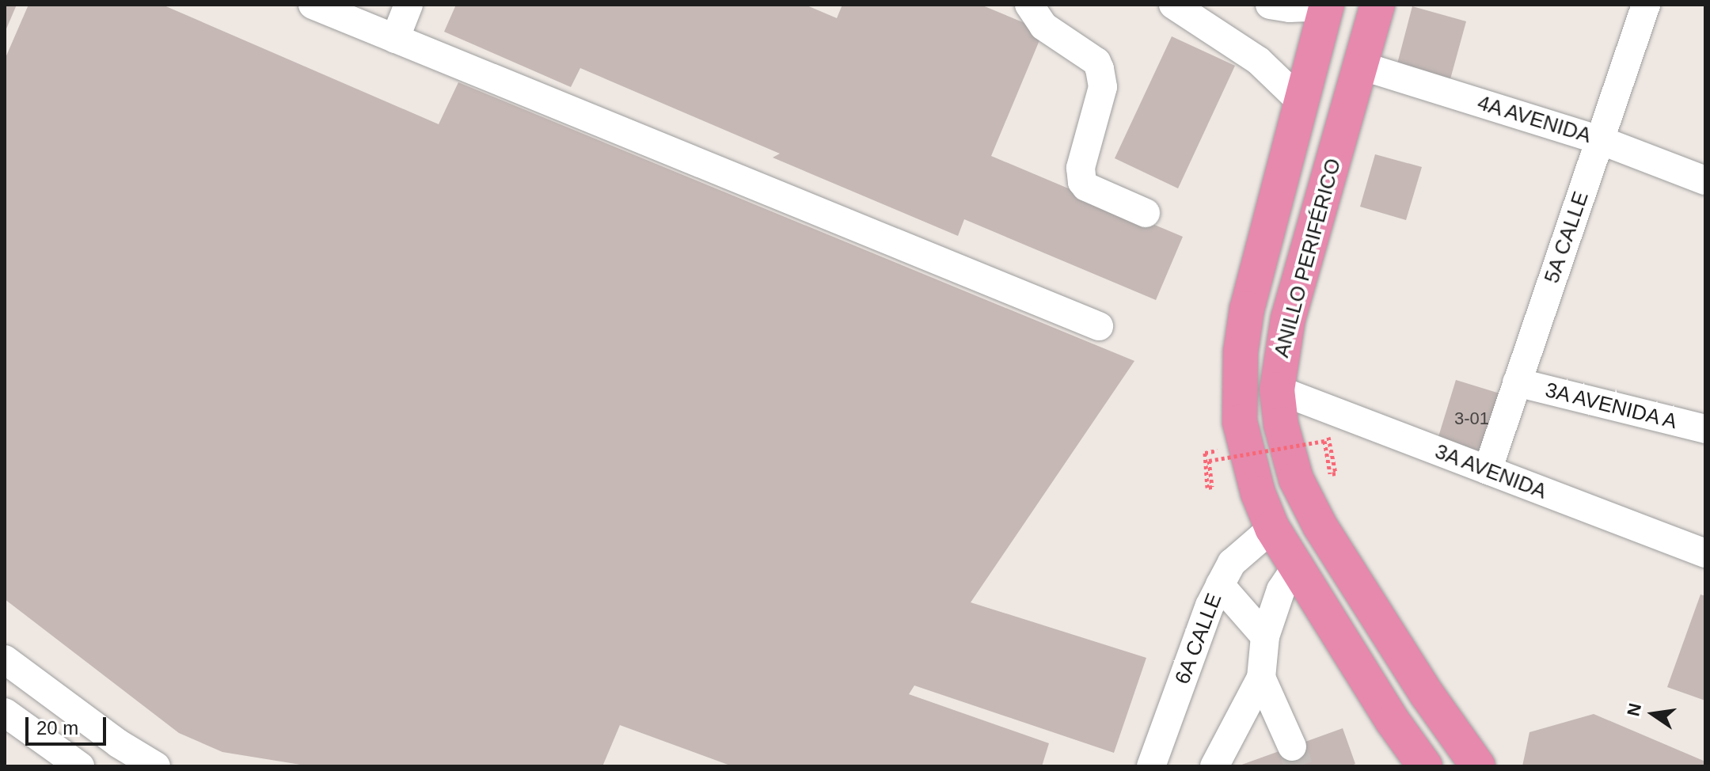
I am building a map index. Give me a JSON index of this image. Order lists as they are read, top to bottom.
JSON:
{
  "streets": {
    "highway": ["ANILLO PERIFÉRICO"],
    "street": [
      "4A AVENIDA",
      "5A CALLE",
      "3A AVENIDA A",
      "3A AVENIDA",
      "6A CALLE"
    ]
  },
  "crossings": [
    ["4A AVENIDA", "5A CALLE"],
    ["4A AVENIDA", "ANILLO PERIFÉRICO"],
    ["5A CALLE", "3A AVENIDA A"],
    ["5A CALLE", "3A AVENIDA"],
    ["ANILLO PERIFÉRICO", "3A AVENIDA"],
    ["ANILLO PERIFÉRICO", "6A CALLE"]
  ],
  "house_numbers": ["3-01"],
  "scale_bar": "20 m",
  "north": "left"
}
